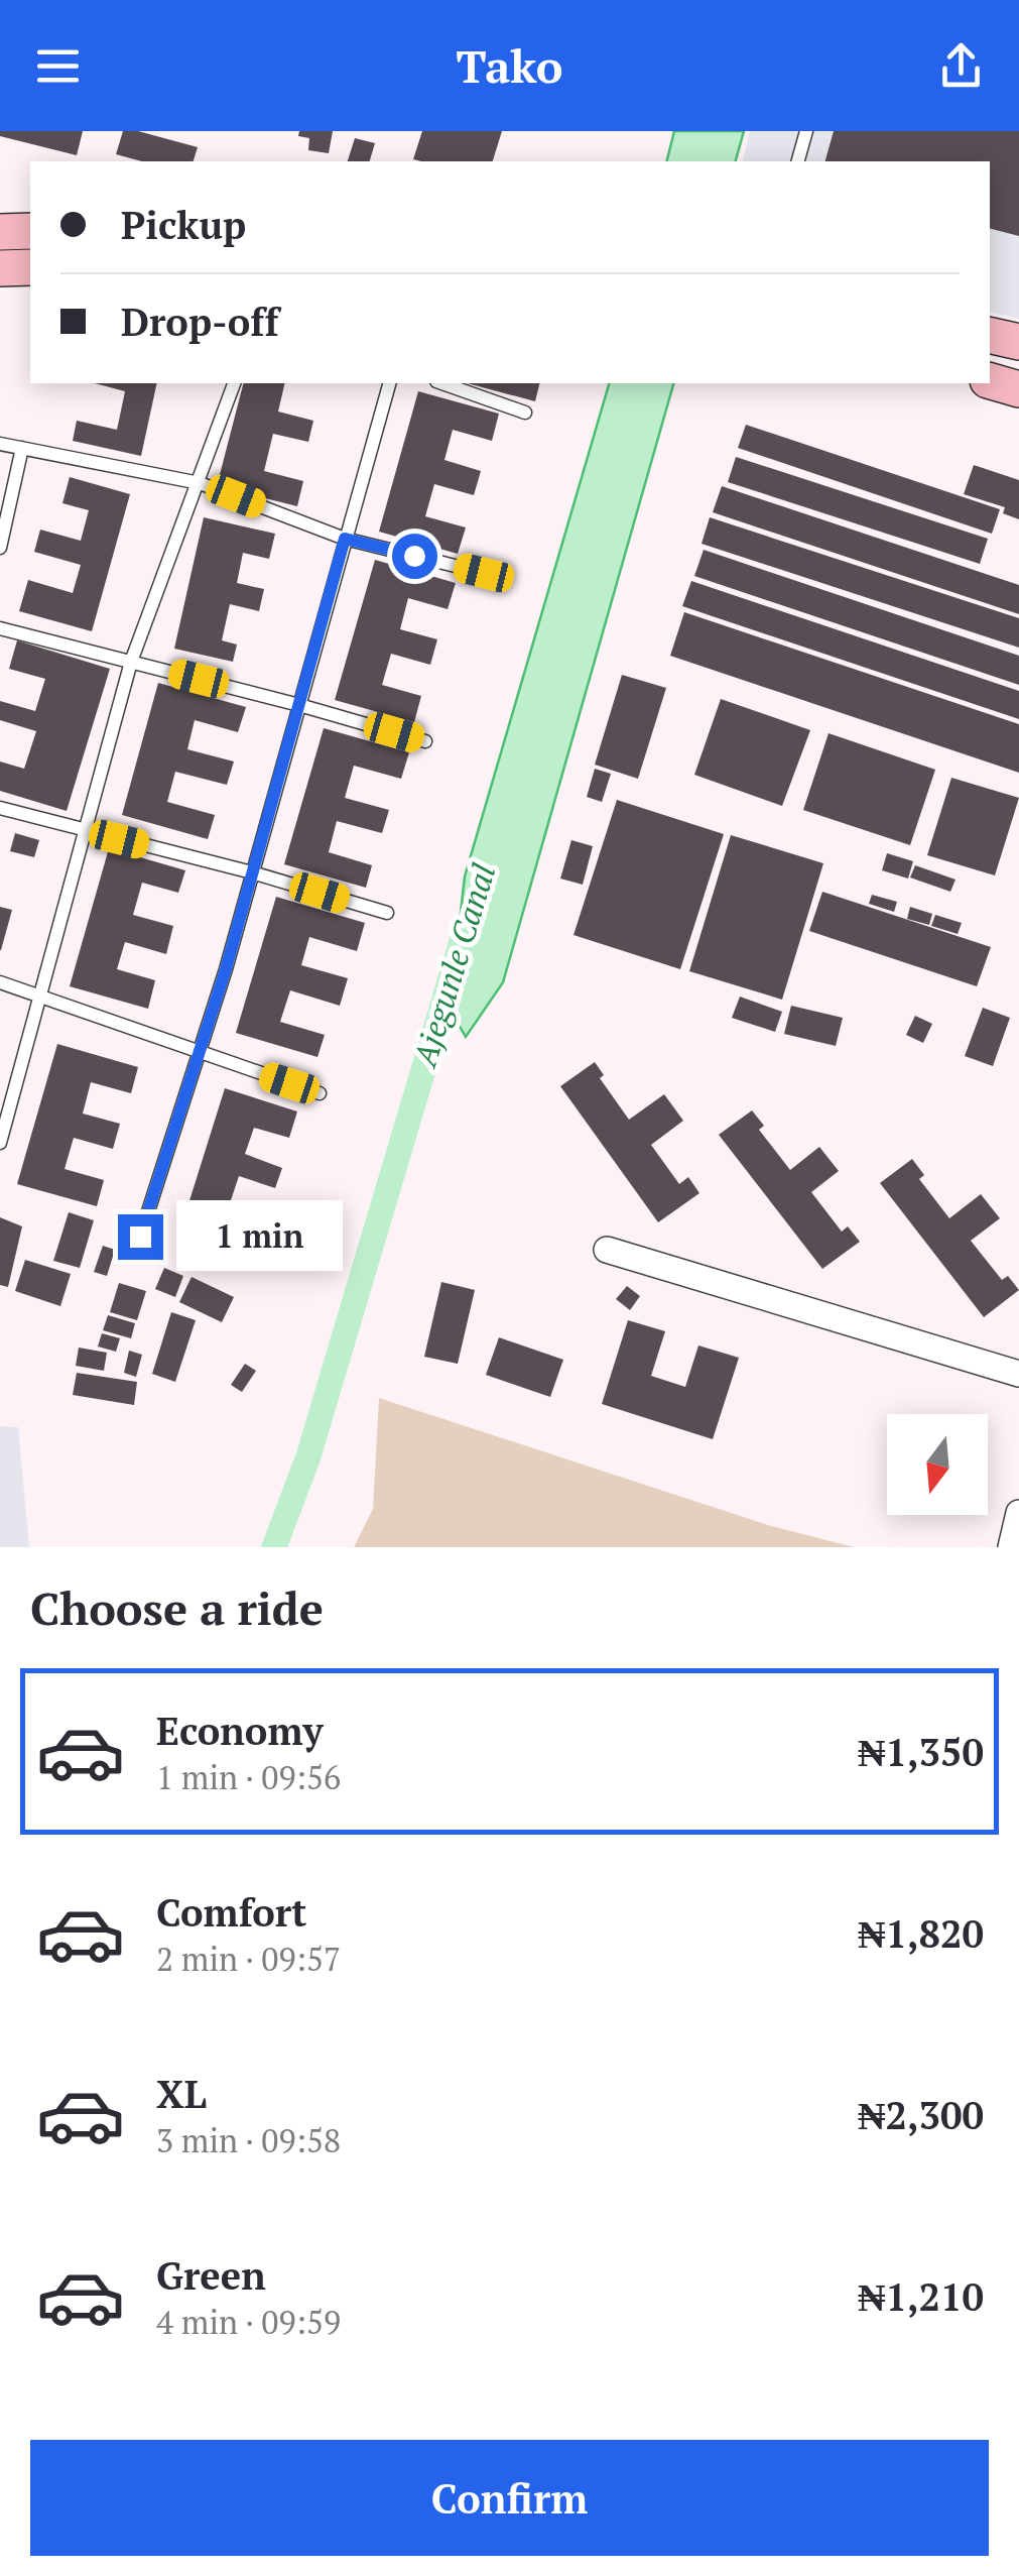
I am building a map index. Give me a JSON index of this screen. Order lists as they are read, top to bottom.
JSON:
{
  "water": ["Ajegunle Canal"],
  "north": "bottom",
  "page": {
    "header": "Tako",
    "banner": ["Pickup", "Drop-off"],
    "bubble": "1 min",
    "heading": "Choose a ride",
    "list": [
      {
        "name": "Economy",
        "note": "1 min · 09:56",
        "value": "₦1,350"
      },
      {
        "name": "Comfort",
        "note": "2 min · 09:57",
        "value": "₦1,820"
      },
      {
        "name": "XL",
        "note": "3 min · 09:58",
        "value": "₦2,300"
      },
      {
        "name": "Green",
        "note": "4 min · 09:59",
        "value": "₦1,210"
      }
    ],
    "buttons": "Confirm"
  }
}
